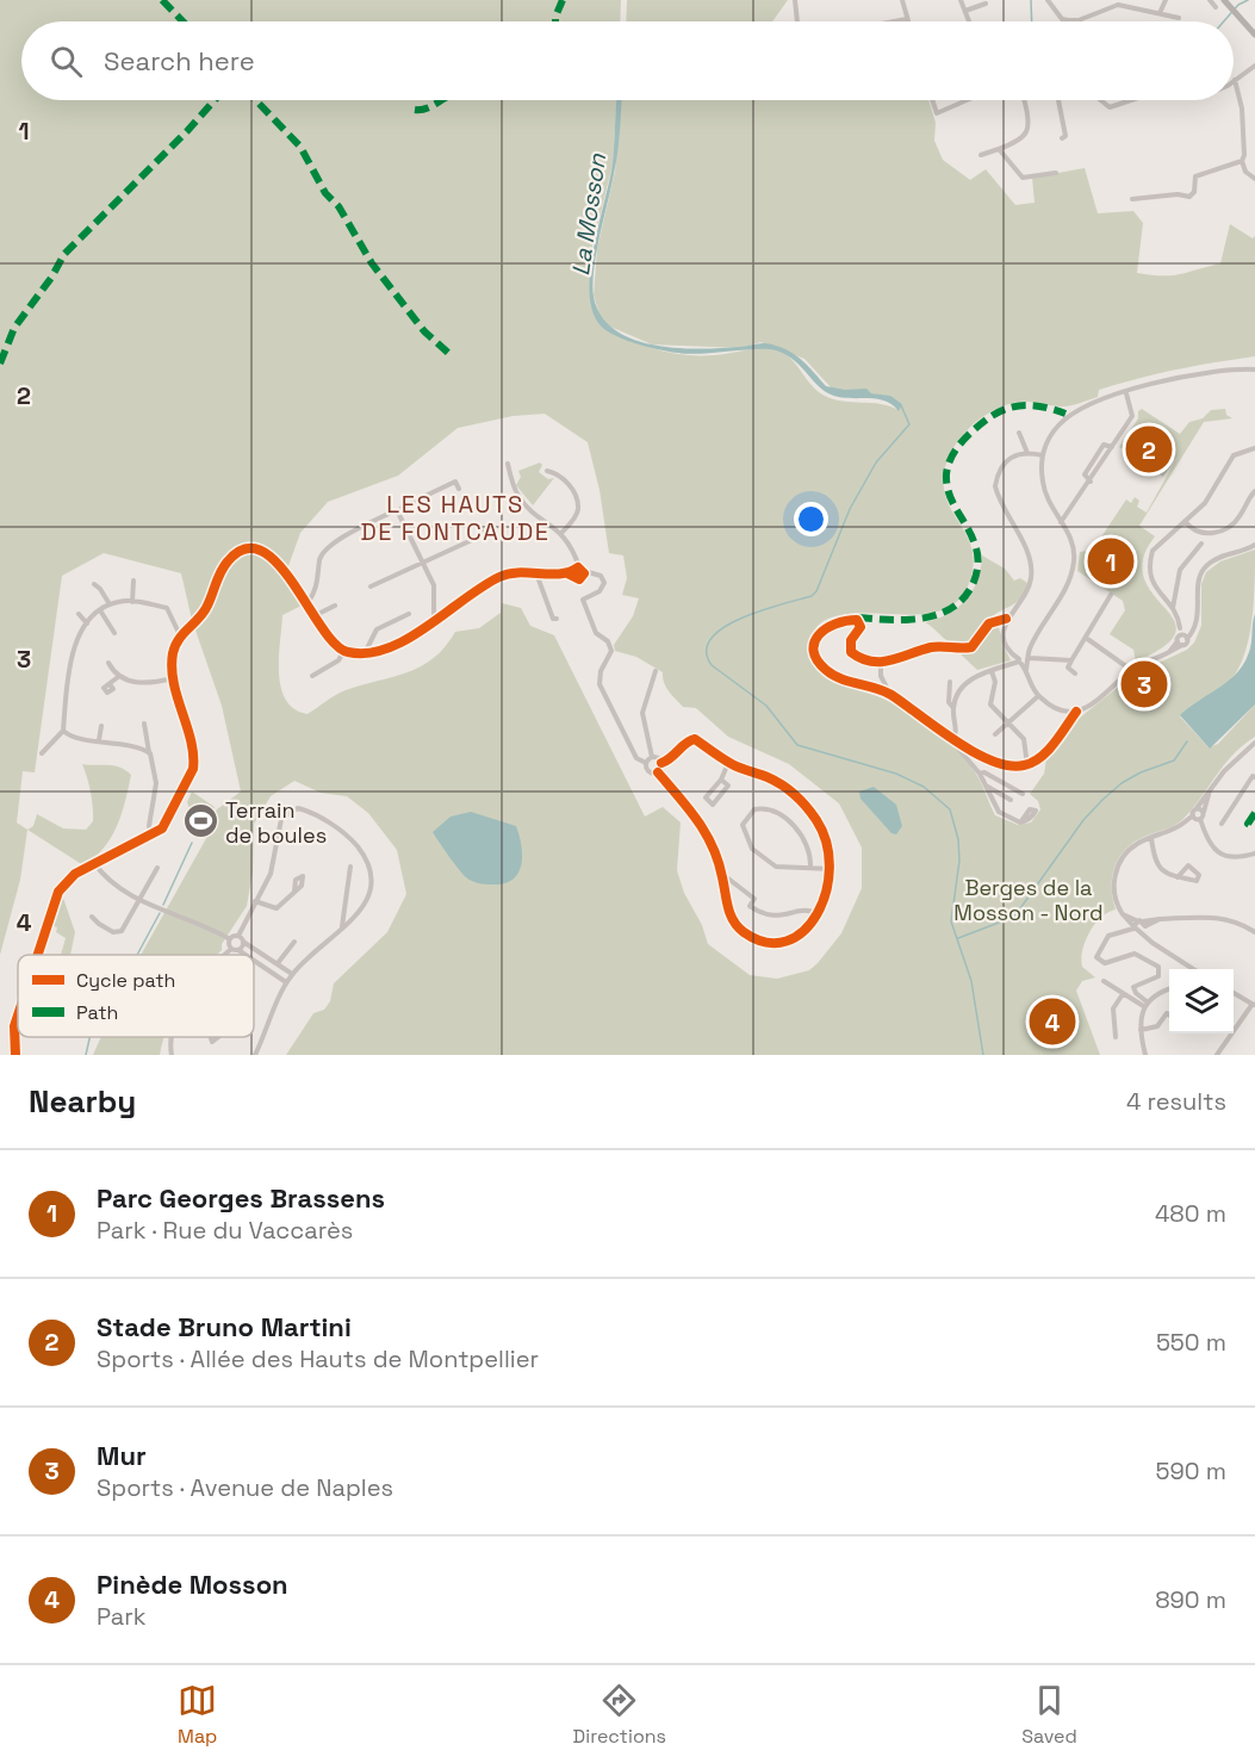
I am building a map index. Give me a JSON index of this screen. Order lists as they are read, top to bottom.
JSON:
{
  "districts": ["LES HAUTS DE FONTCAUDE"],
  "water": ["La Mosson"],
  "parks": ["Berges de la Mosson - Nord"],
  "places": {
    "sports": ["Terrain de boules"]
  },
  "legend": ["Cycle path", "Path"],
  "page": {
    "search": "Search here",
    "pins": [
      "2",
      "1",
      "3",
      "4"
    ],
    "heading": ["Nearby", "4 results"],
    "list": [
      {
        "mark": "1",
        "name": "Parc Georges Brassens",
        "note": "Park · Rue du Vaccarès",
        "value": "480 m"
      },
      {
        "mark": "2",
        "name": "Stade Bruno Martini",
        "note": "Sports · Allée des Hauts de Montpellier",
        "value": "550 m"
      },
      {
        "mark": "3",
        "name": "Mur",
        "note": "Sports · Avenue de Naples",
        "value": "590 m"
      },
      {
        "mark": "4",
        "name": "Pinède Mosson",
        "note": "Park",
        "value": "890 m"
      }
    ],
    "nav": ["Map", "Directions", "Saved"]
  },
  "grid": {
    "rows": [
      "1",
      "2",
      "3",
      "4"
    ]
  }
}
